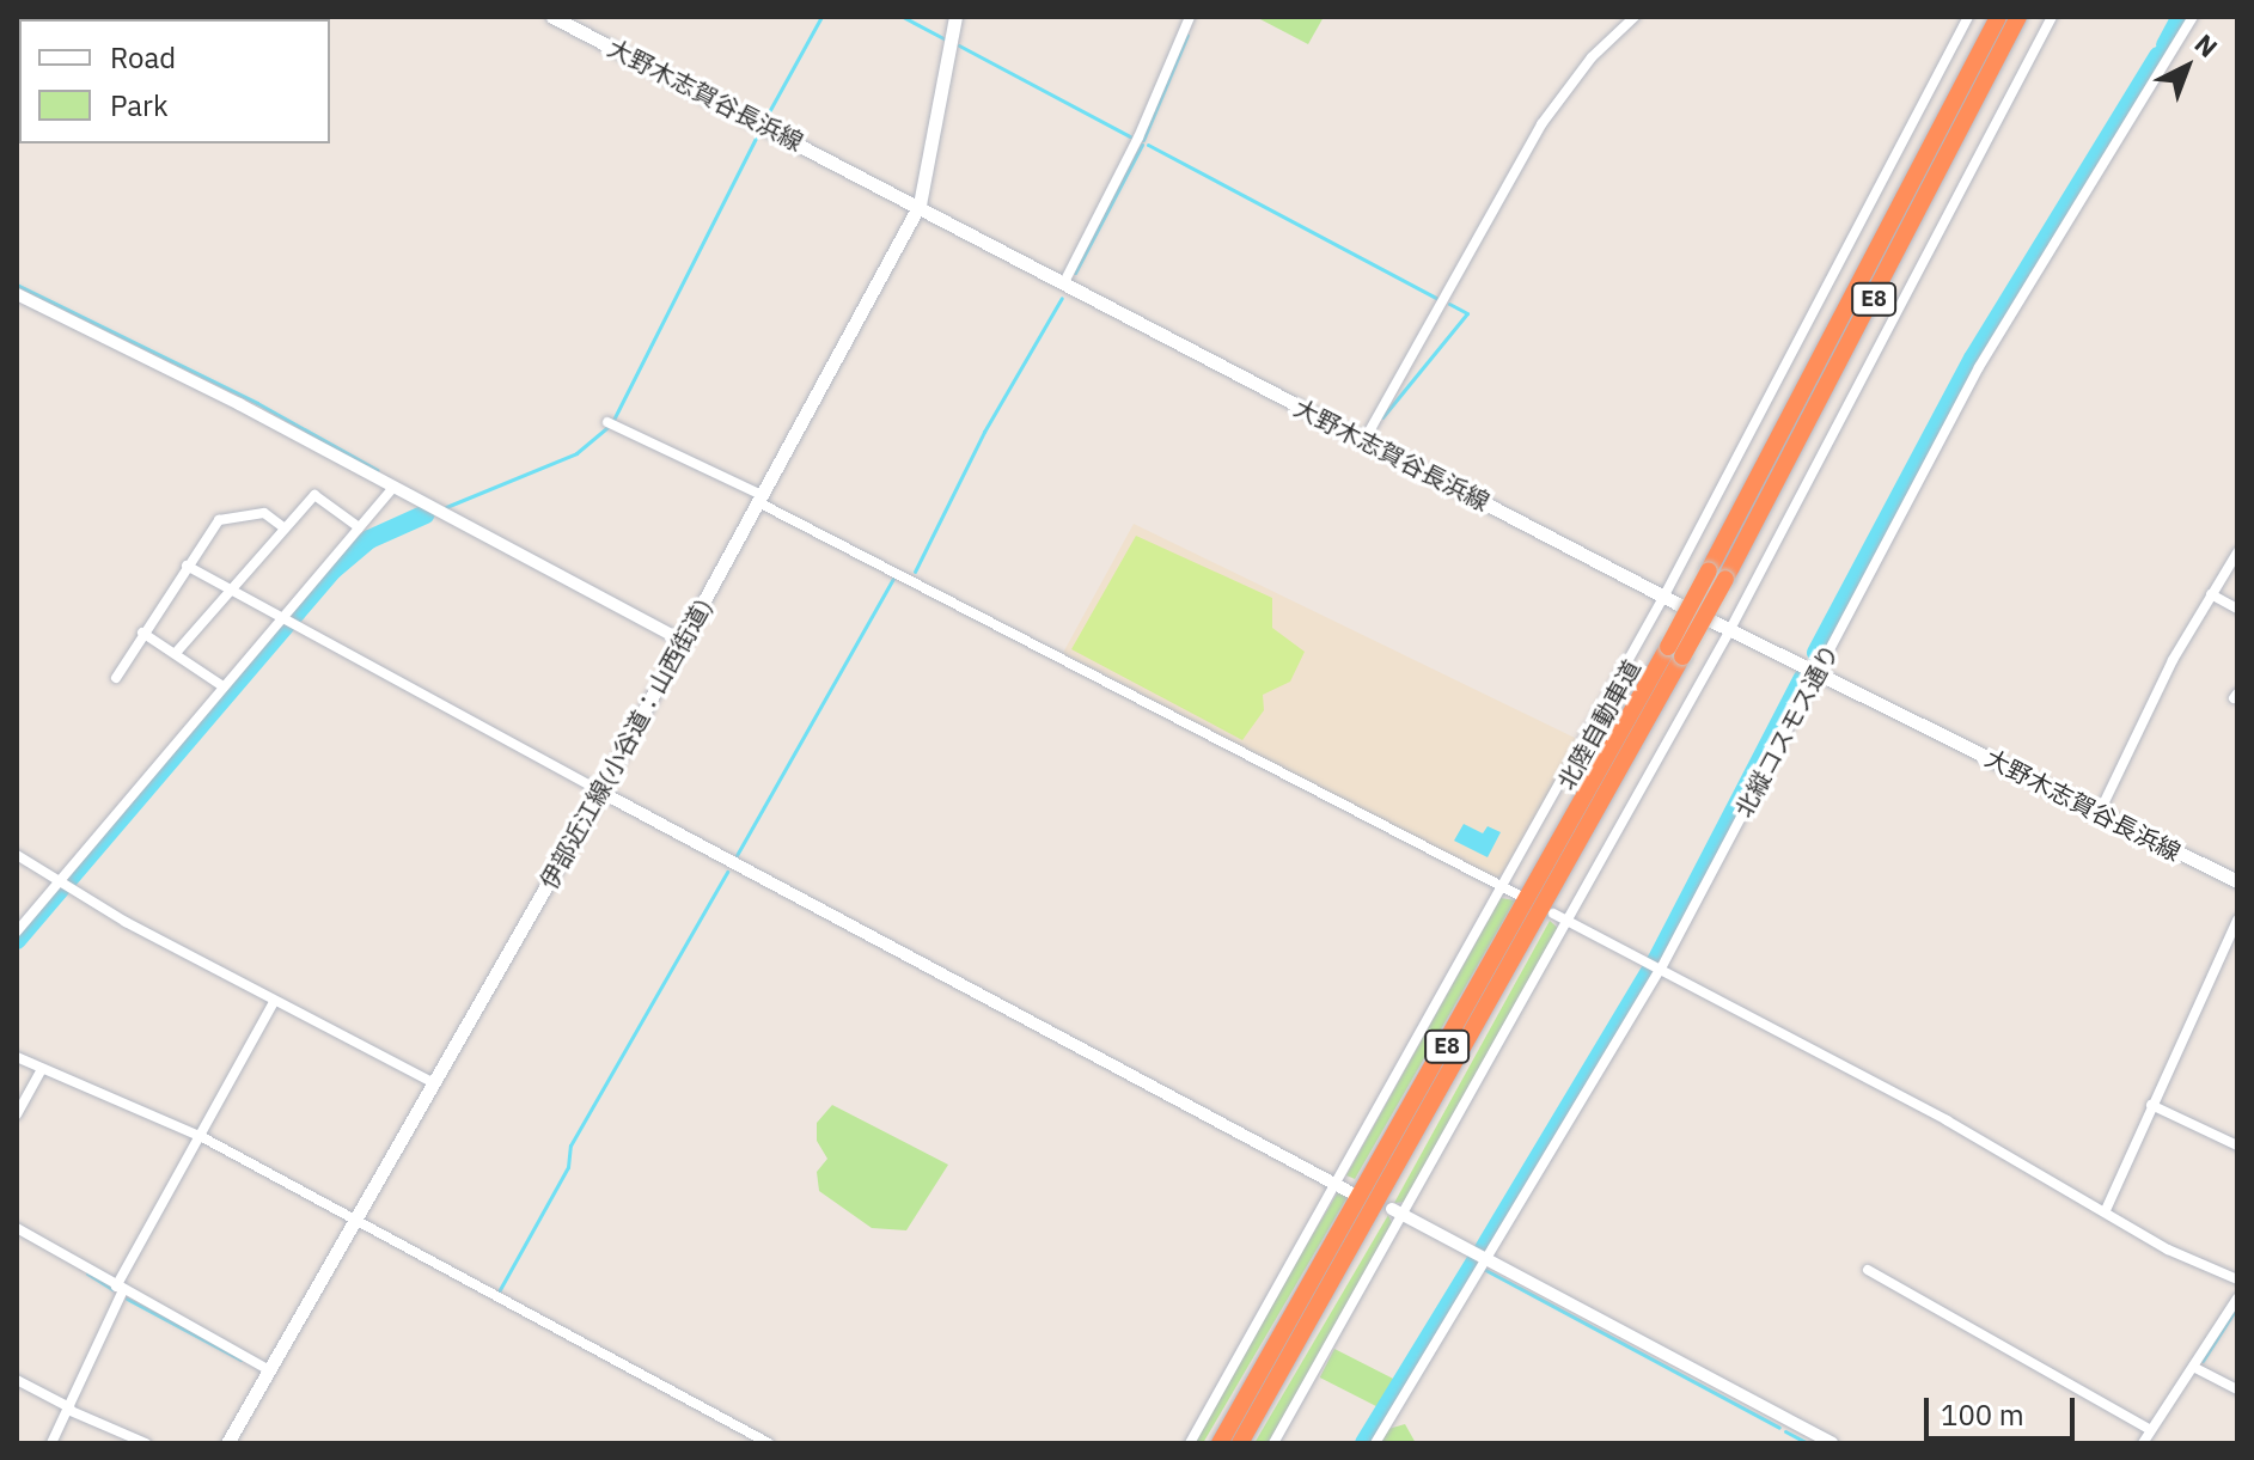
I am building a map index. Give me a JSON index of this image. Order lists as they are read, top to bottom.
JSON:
{
  "streets": {
    "highway": ["E8", "北陸自動車道"],
    "main road": ["大野木志賀谷長浜線", "伊部近江線(小谷道：山西街道)"],
    "street": ["北縦コスモス通り"]
  },
  "crossings": [
    ["大野木志賀谷長浜線", "北縦コスモス通り"],
    ["大野木志賀谷長浜線", "伊部近江線(小谷道：山西街道)"]
  ],
  "legend": ["Road", "Park"],
  "scale_bar": "100 m",
  "north": "top right"
}
